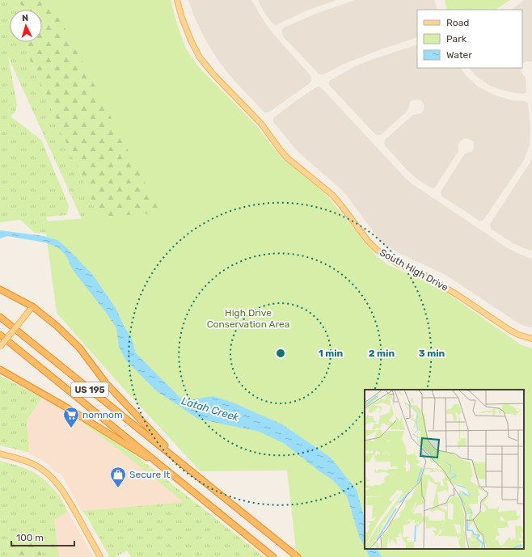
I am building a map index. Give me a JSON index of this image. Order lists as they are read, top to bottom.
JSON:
{
  "streets": {
    "highway": ["US 195"],
    "main road": ["South High Drive"]
  },
  "water": ["Latah Creek"],
  "parks": ["High Drive Conservation Area"],
  "places": {
    "supermarket": ["nomnom"],
    "shop": ["Secure It"]
  },
  "legend": ["Road", "Park", "Water"],
  "scale_bar": "100 m",
  "north": "top",
  "rings": ["1 min", "2 min", "3 min"]
}
